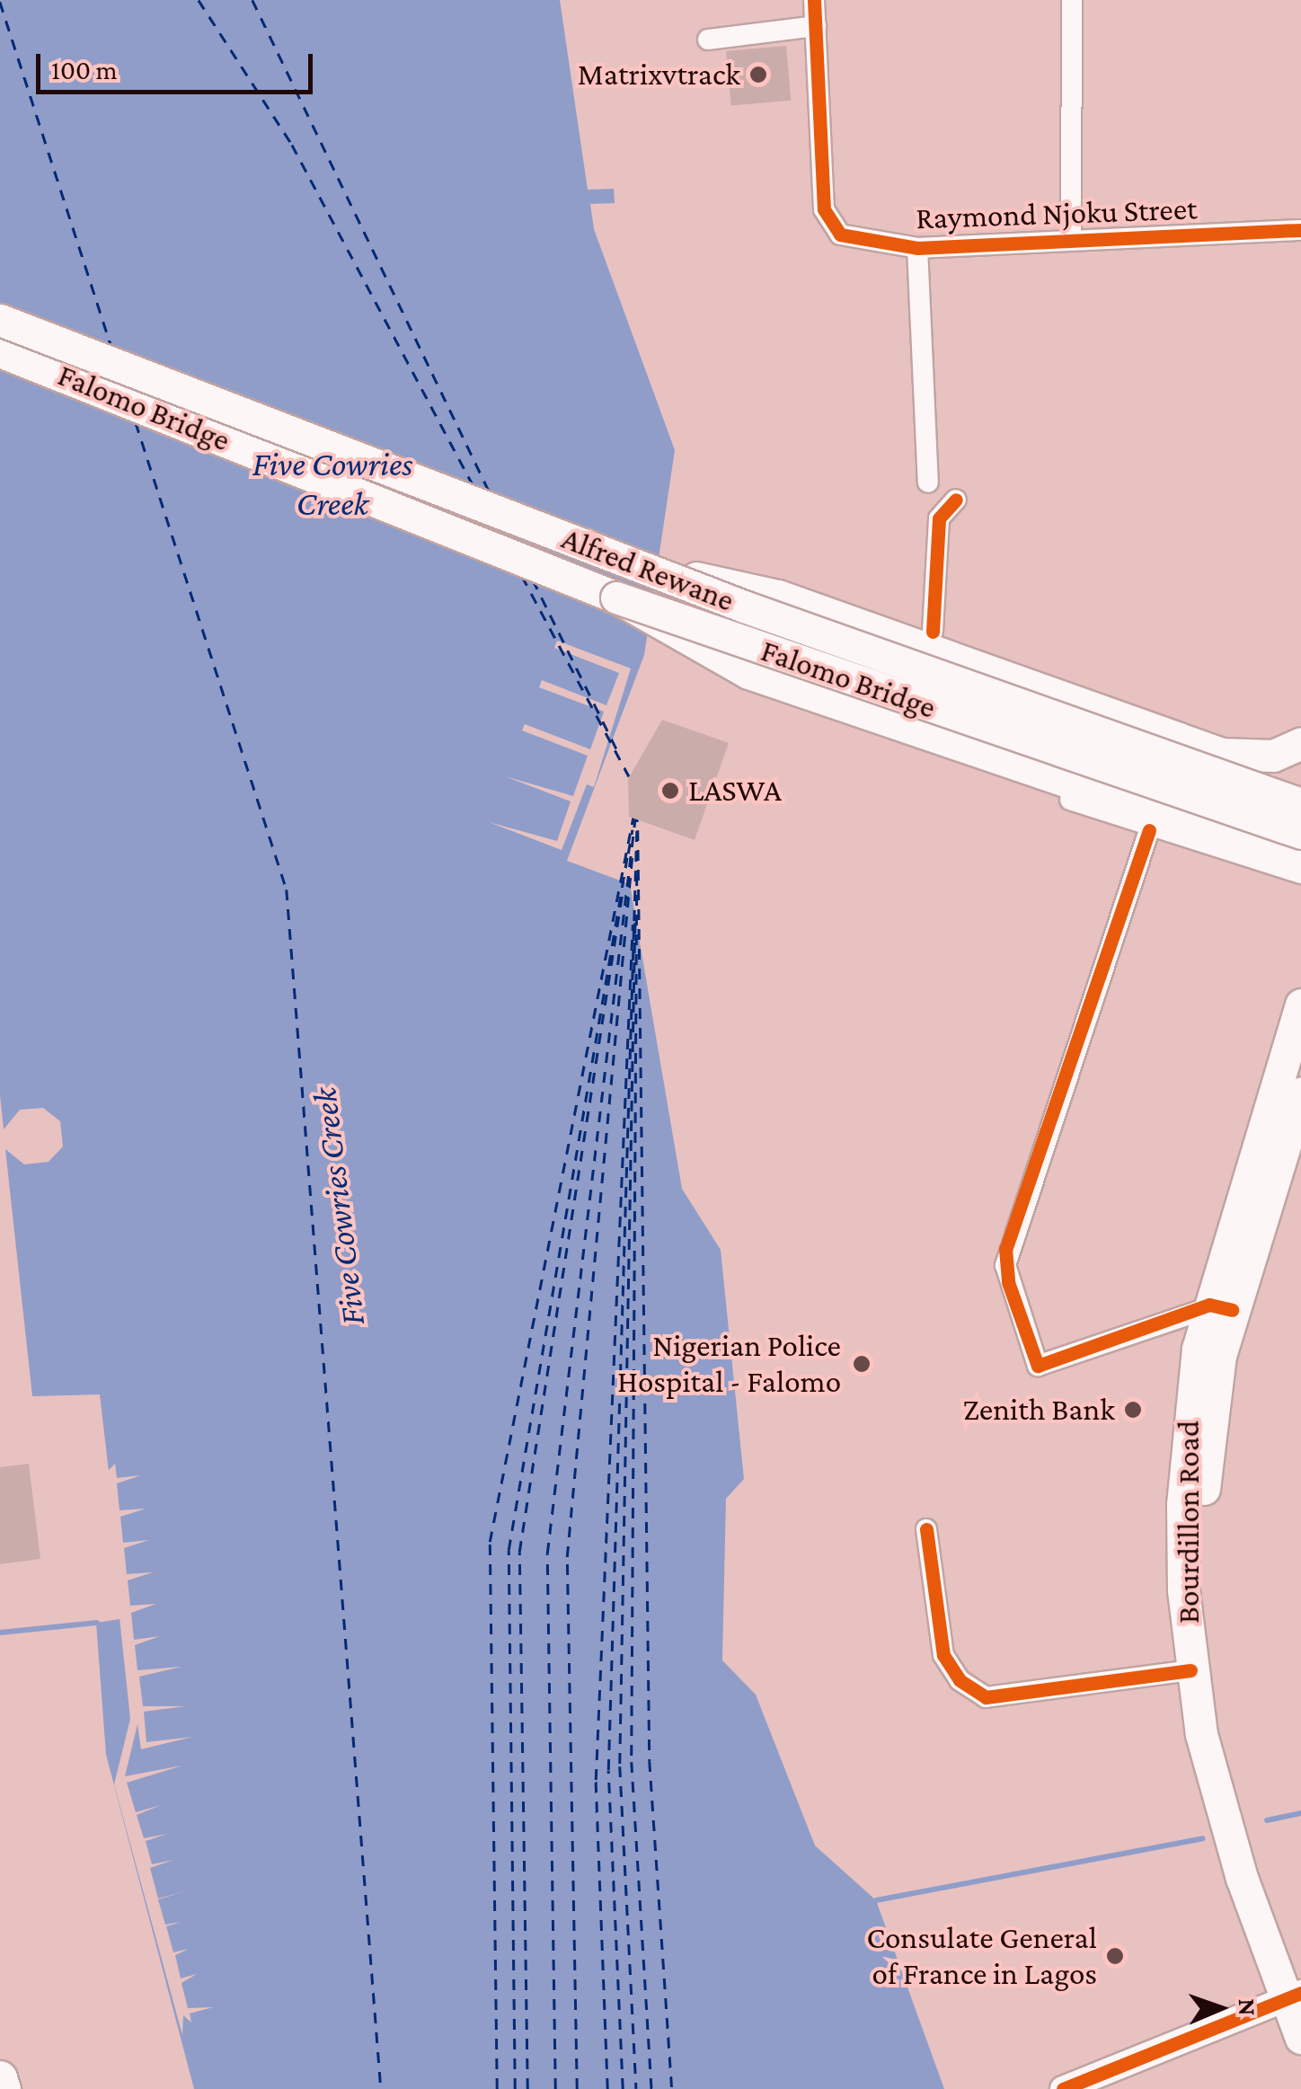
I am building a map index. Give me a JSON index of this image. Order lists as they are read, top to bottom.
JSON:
{
  "streets": {
    "main road": ["Falomo Bridge", "Alfred Rewane", "Bourdillon Road"],
    "street": ["Raymond Njoku Street"]
  },
  "water": ["Five Cowries Creek"],
  "places": [
    "Matrixvtrack",
    "LASWA",
    "Nigerian Police Hospital - Falomo",
    "Zenith Bank",
    "Consulate General of France in Lagos"
  ],
  "scale_bar": "100 m",
  "north": "right"
}
